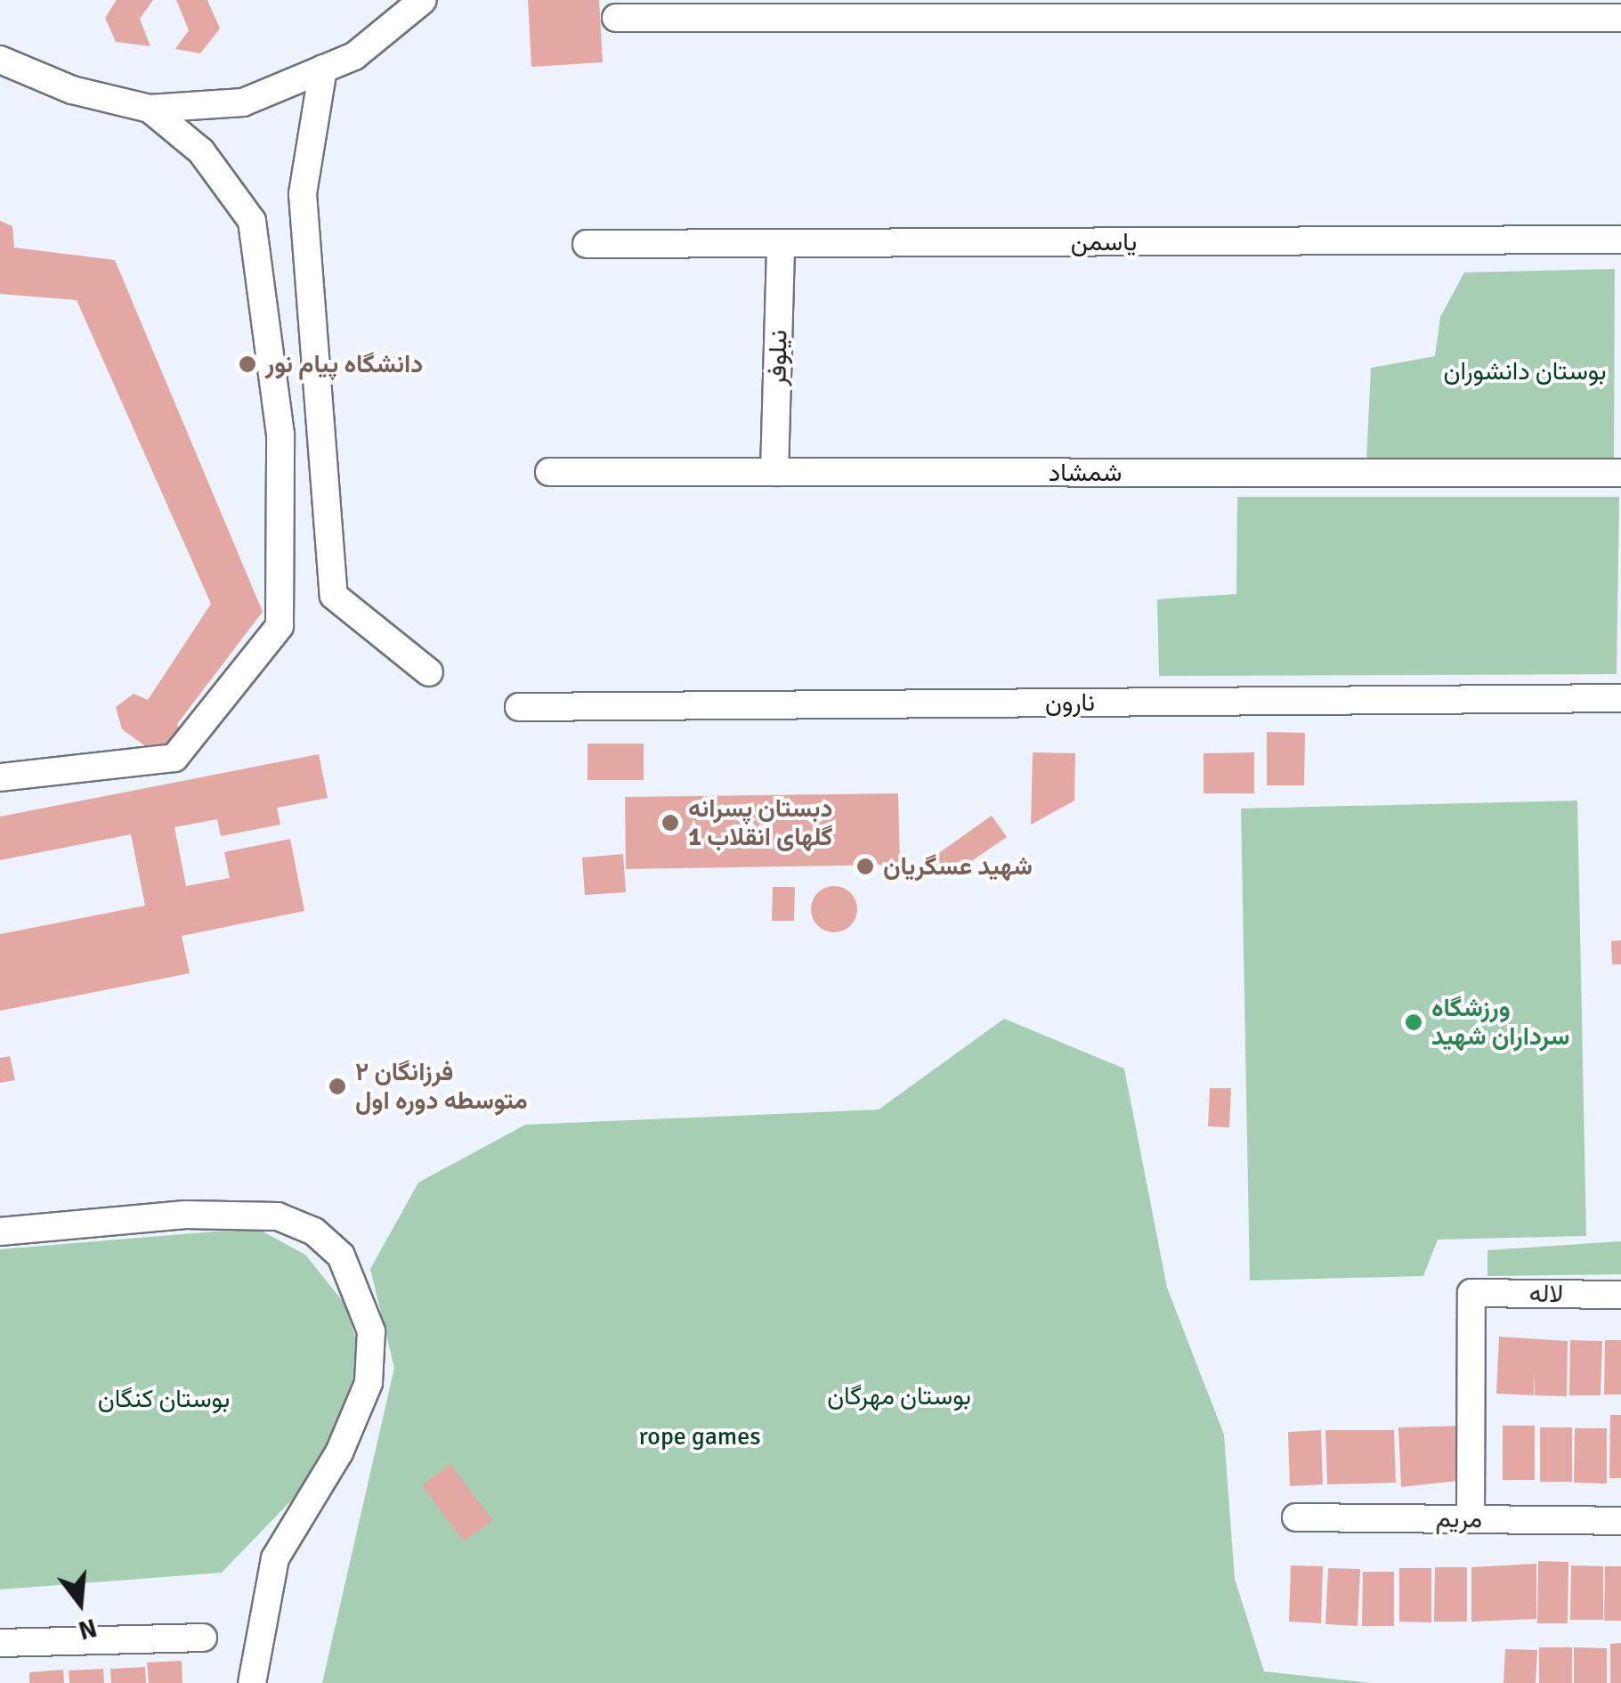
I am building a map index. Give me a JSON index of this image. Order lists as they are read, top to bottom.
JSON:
{
  "streets": {
    "street": [
      "یاسمن",
      "نیلوفر",
      "شمشاد",
      "نارون",
      "لاله",
      "مریم"
    ]
  },
  "crossings": [
    ["یاسمن", "نیلوفر"],
    ["نیلوفر", "شمشاد"],
    ["لاله", "مریم"]
  ],
  "parks": [
    "بوستان دانشوران",
    "بوستان مهرگان",
    "بوستان کنگان",
    "rope games"
  ],
  "places": [
    "دانشگاه پیام نور",
    "دبستان پسرانه گلهای انقلاب 1",
    "شهید عسگریان",
    "ورزشگاه سرداران شهید",
    "فرزانگان ۲ متوسطه دوره اول"
  ],
  "north": "bottom"
}
